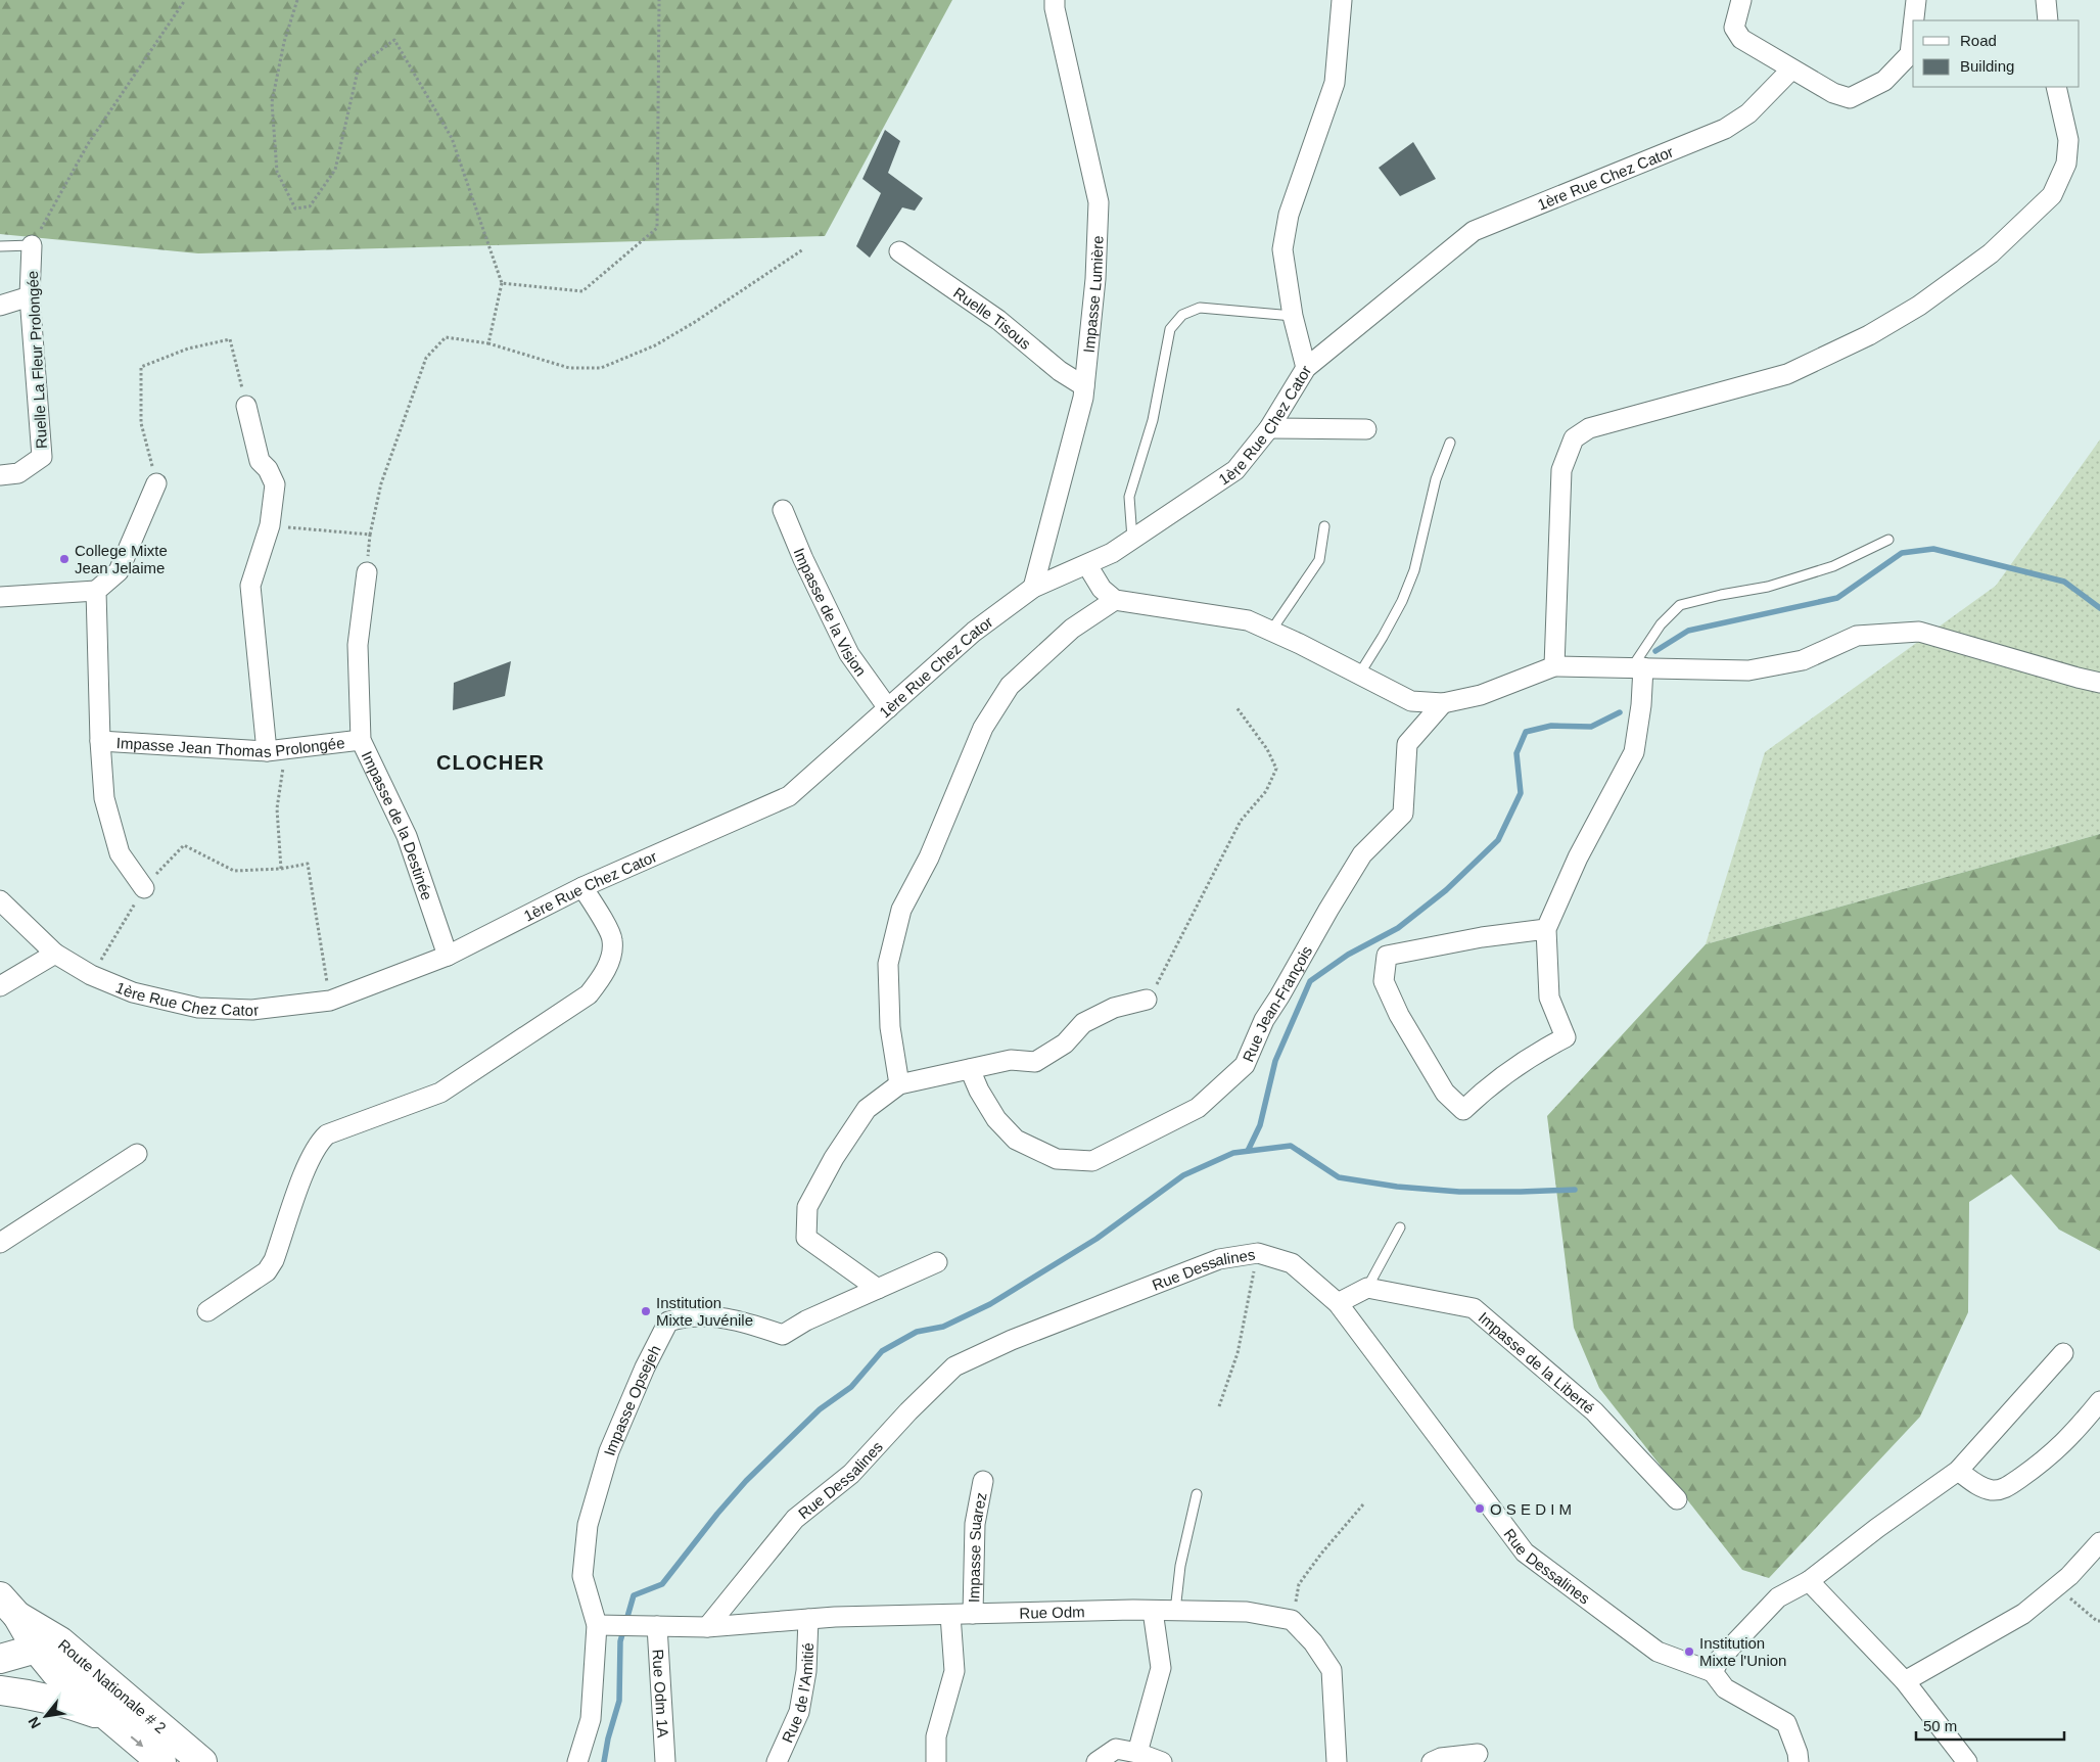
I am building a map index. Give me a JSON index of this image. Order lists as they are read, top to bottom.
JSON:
{
  "streets": {
    "main road": ["Route Nationale # 2"],
    "street": [
      "1ère Rue Chez Cator",
      "Impasse Lumière",
      "Ruelle Tisous",
      "Ruelle La Fleur Prolongée",
      "Impasse de la Vision",
      "Impasse Jean Thomas Prolongée",
      "Impasse de la Destinée",
      "Rue Jean-François",
      "Rue Dessalines",
      "Impasse de la Liberté",
      "Impasse Opsejeh",
      "Impasse Suarez",
      "Rue Odm",
      "Rue de l'Amitié",
      "Rue Odm 1A"
    ]
  },
  "crossings": [
    ["1ère Rue Chez Cator", "Impasse Lumière"],
    ["1ère Rue Chez Cator", "Impasse de la Vision"],
    ["1ère Rue Chez Cator", "Impasse de la Destinée"],
    ["Impasse Lumière", "Ruelle Tisous"],
    ["Impasse Jean Thomas Prolongée", "Impasse de la Destinée"],
    ["Rue Dessalines", "Rue Odm"],
    ["Impasse Opsejeh", "Rue Odm"],
    ["Impasse Suarez", "Rue Odm"],
    ["Rue Odm", "Rue de l'Amitié"],
    ["Rue Odm", "Rue Odm 1A"]
  ],
  "districts": ["CLOCHER"],
  "places": [
    "College Mixte Jean Jelaime",
    "Institution Mixte Juvénile",
    "O S E D I M",
    "Institution Mixte l'Union"
  ],
  "legend": ["Road", "Building"],
  "scale_bar": "50 m",
  "north": "bottom left"
}
